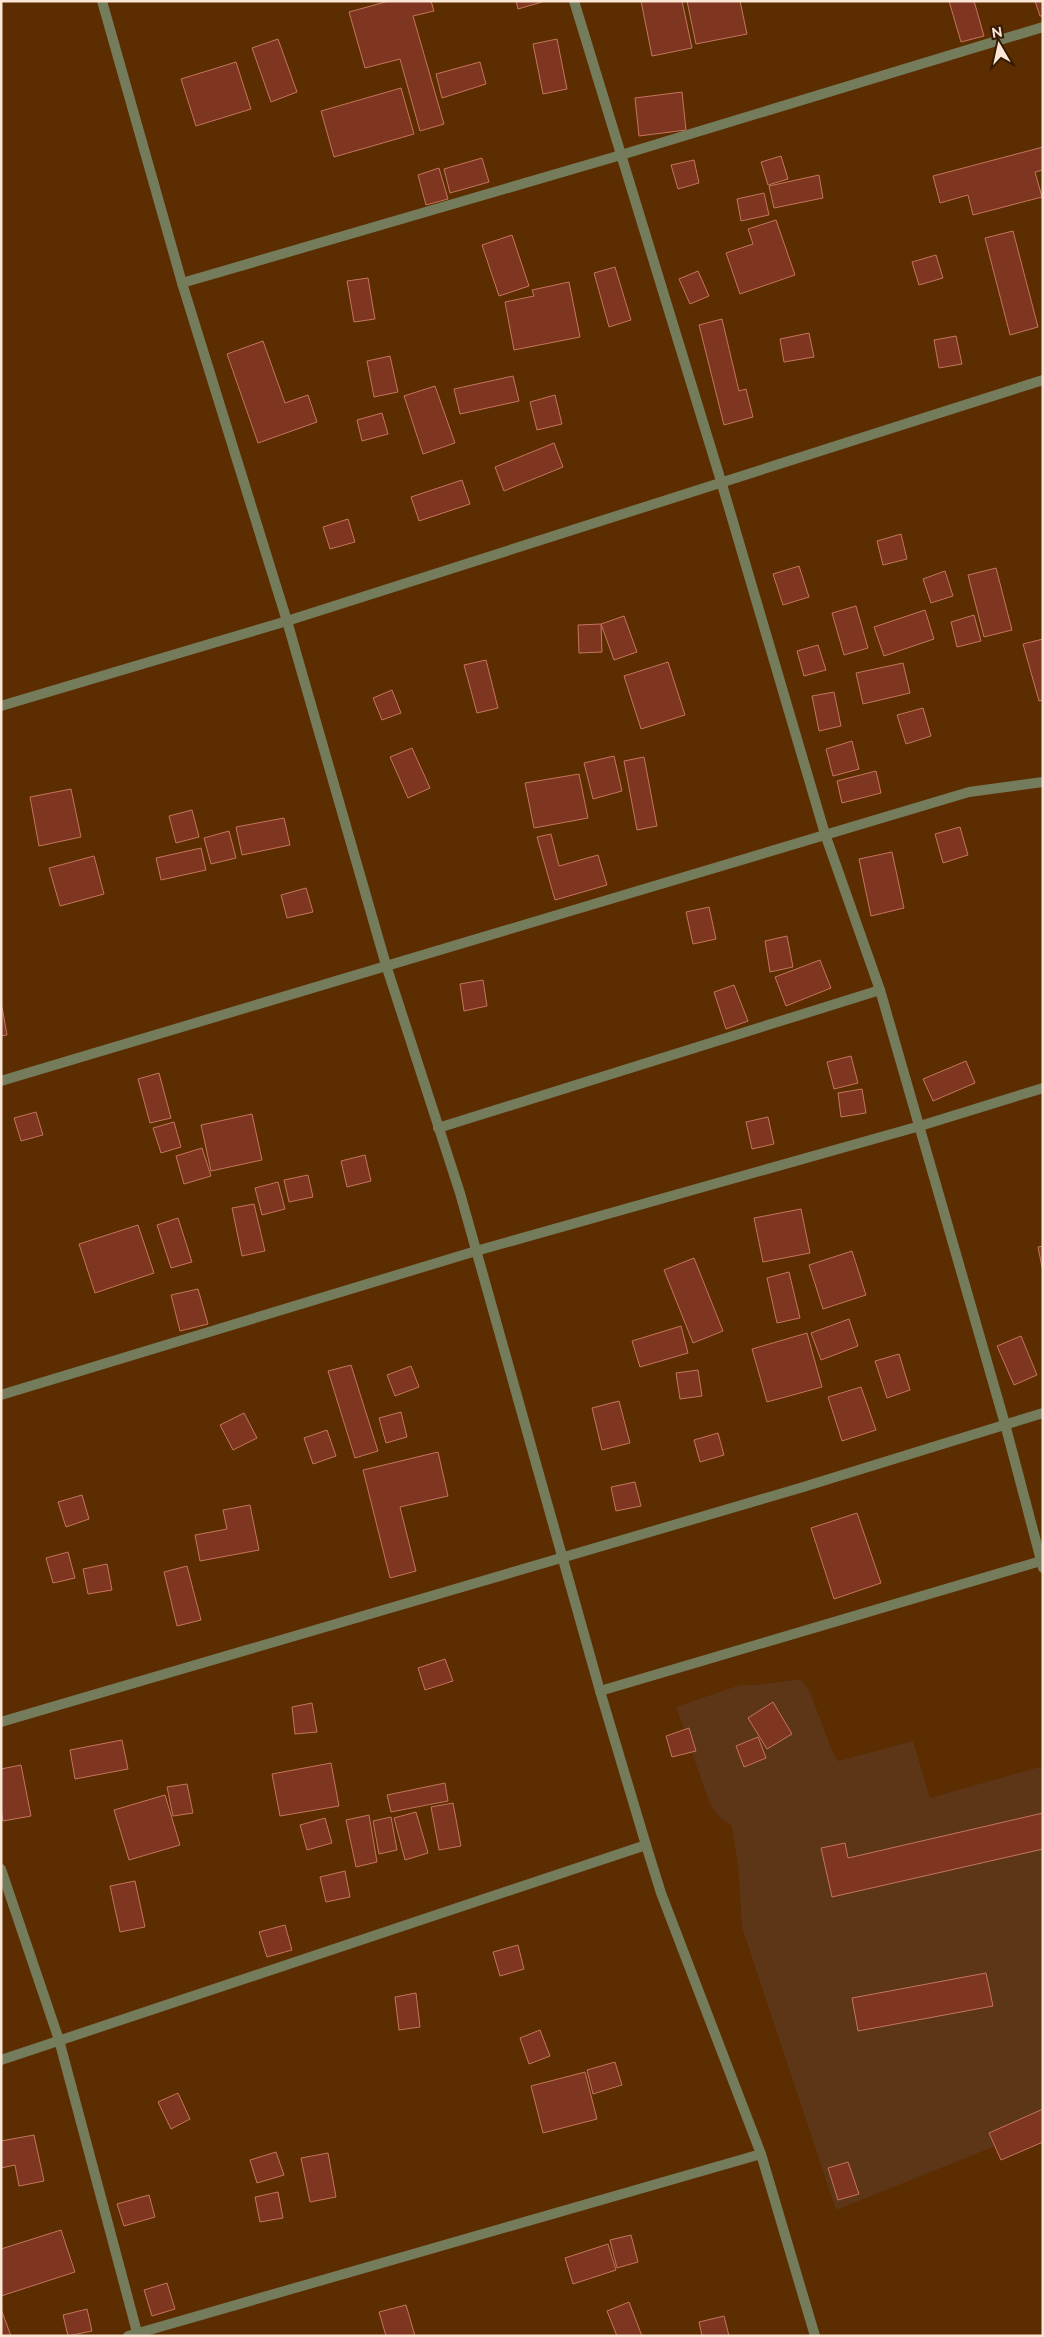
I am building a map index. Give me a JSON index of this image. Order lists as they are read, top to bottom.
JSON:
{
  "north": "top"
}
